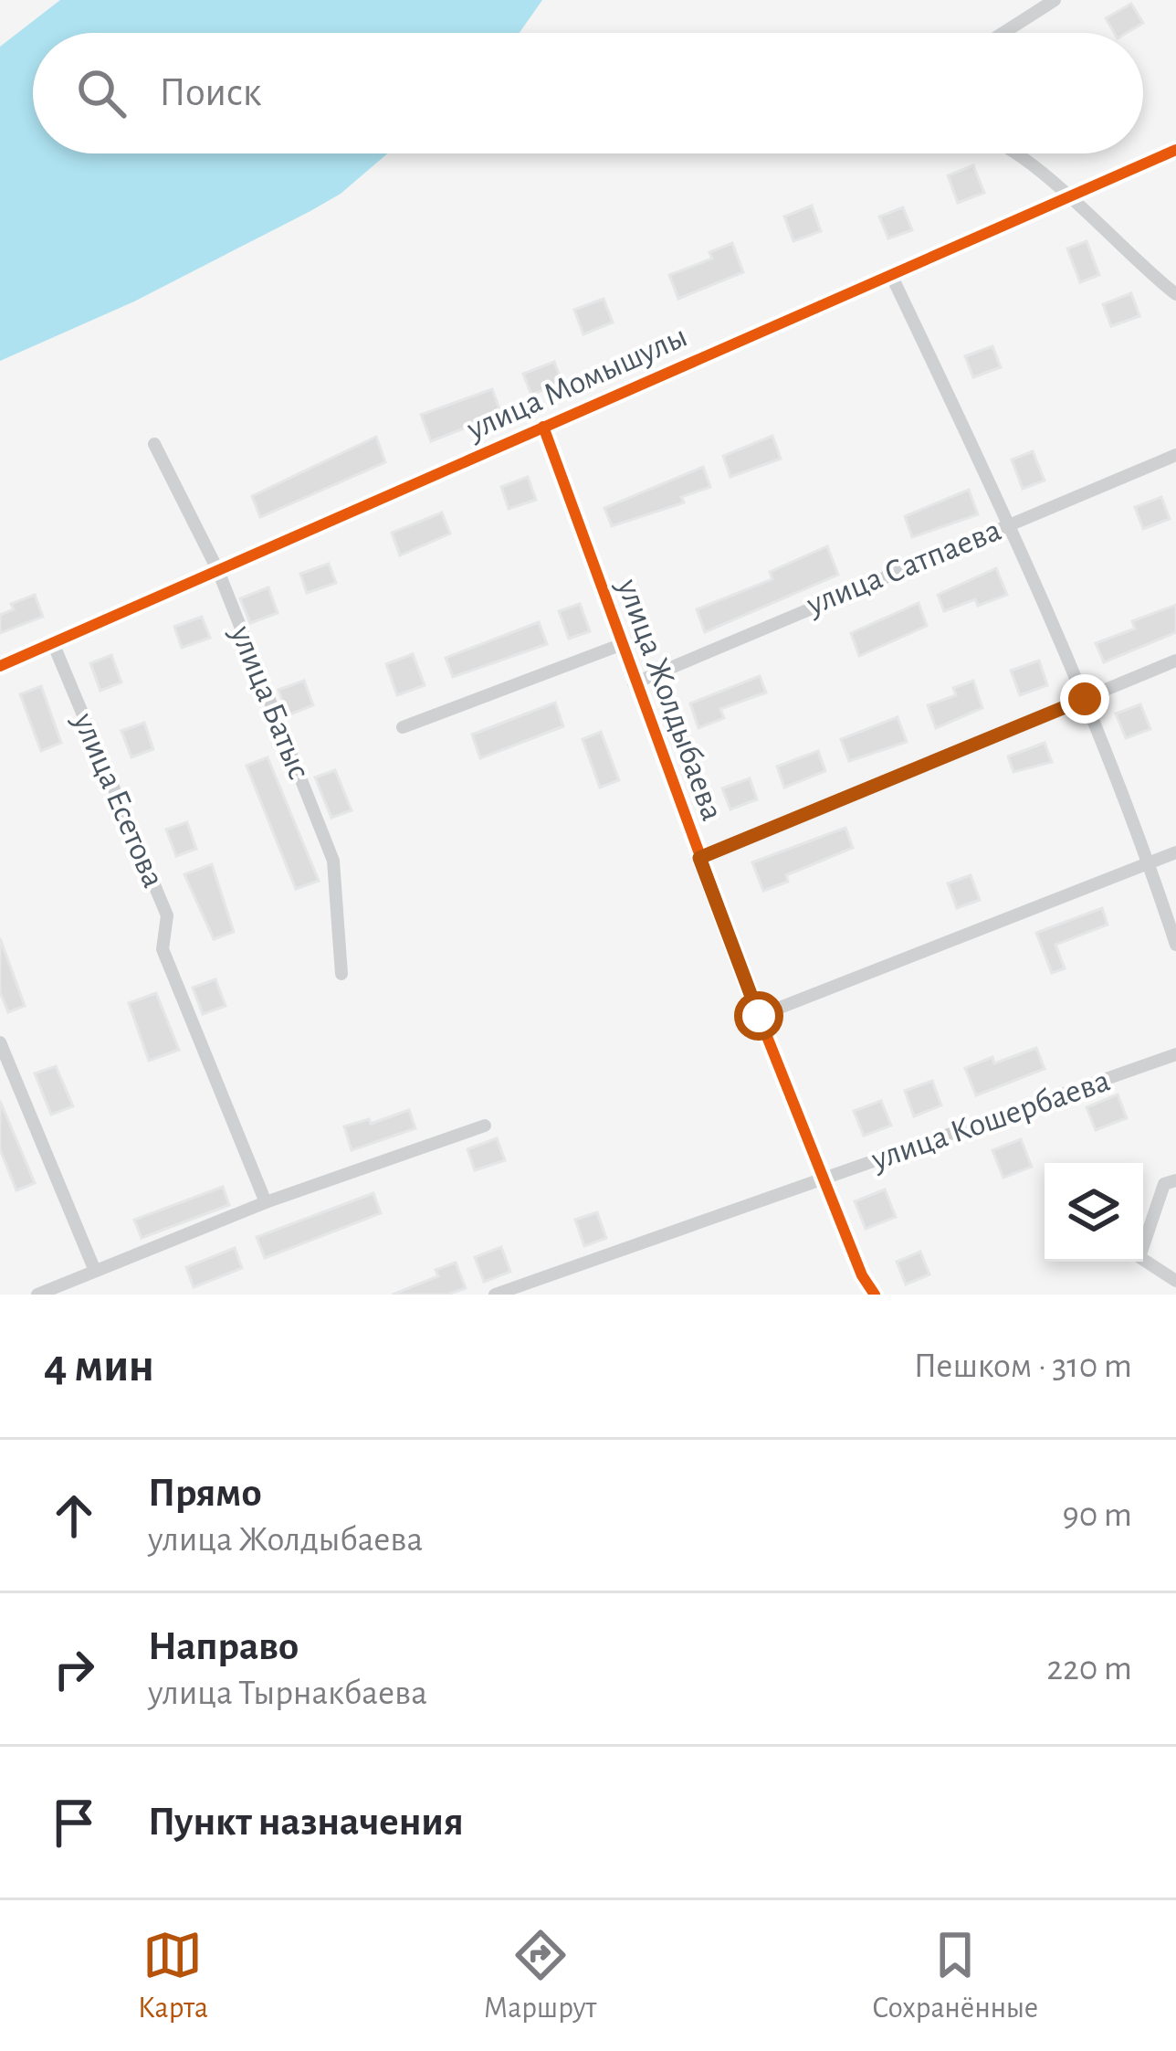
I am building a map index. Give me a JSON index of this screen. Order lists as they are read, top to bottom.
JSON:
{
  "streets": {
    "street": [
      "улица Момышулы",
      "улица Сатпаева",
      "улица Жолдыбаева",
      "улица Батыс",
      "улица Есетова",
      "улица Кошербаева"
    ]
  },
  "crossings": [
    ["улица Момышулы", "улица Жолдыбаева"],
    ["улица Момышулы", "улица Батыс"],
    ["улица Момышулы", "улица Есетова"],
    ["улица Сатпаева", "улица Жолдыбаева"],
    ["улица Жолдыбаева", "улица Кошербаева"]
  ],
  "page": {
    "search": "Поиск",
    "heading": ["4 мин", "Пешком · 310 m"],
    "list": [
      ["Прямо", "улица Жолдыбаева", "90 m"],
      ["Направо", "улица Тырнакбаева", "220 m"],
      "Пункт назначения"
    ],
    "nav": ["Карта", "Маршрут", "Сохранённые"]
  }
}
